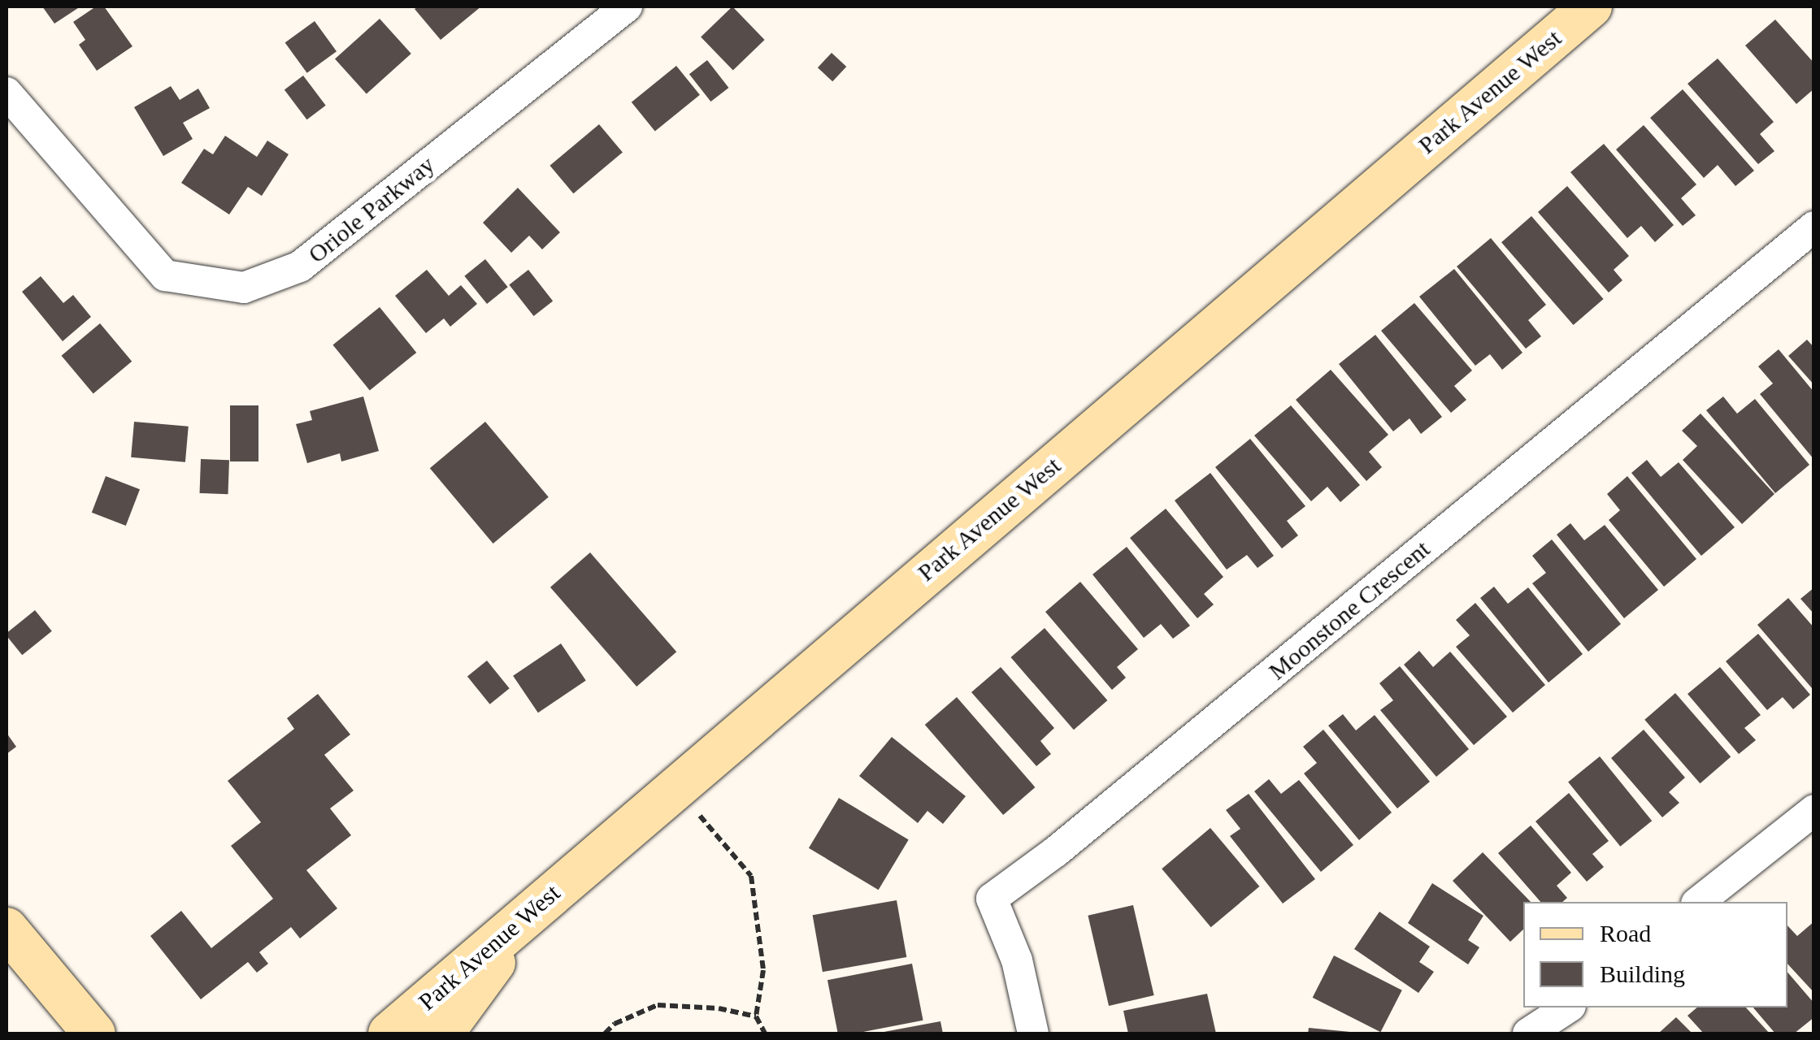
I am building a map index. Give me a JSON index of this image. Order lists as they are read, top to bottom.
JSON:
{
  "streets": {
    "main road": ["Park Avenue West"],
    "street": ["Oriole Parkway", "Moonstone Crescent"]
  },
  "legend": ["Road", "Building"]
}
